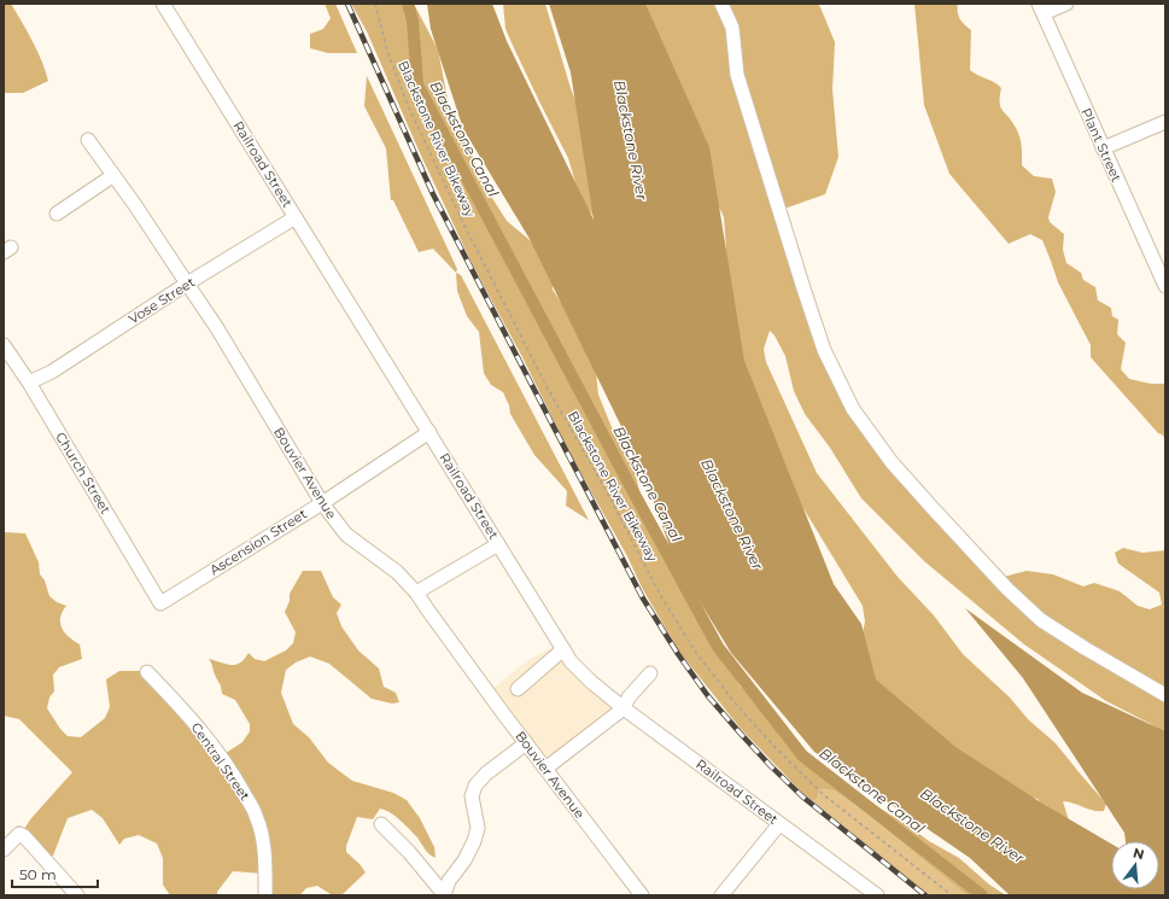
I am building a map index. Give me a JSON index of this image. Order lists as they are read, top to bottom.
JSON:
{
  "streets": {
    "street": [
      "Plant Street",
      "Railroad Street",
      "Vose Street",
      "Church Street",
      "Bouvier Avenue",
      "Ascension Street",
      "Central Street"
    ],
    "path": ["Blackstone River Bikeway"]
  },
  "crossings": [
    ["Railroad Street", "Vose Street"],
    ["Railroad Street", "Ascension Street"],
    ["Vose Street", "Church Street"],
    ["Vose Street", "Bouvier Avenue"],
    ["Church Street", "Ascension Street"],
    ["Bouvier Avenue", "Ascension Street"]
  ],
  "water": ["Blackstone Canal", "Blackstone River"],
  "scale_bar": "50 m",
  "north": "top"
}
